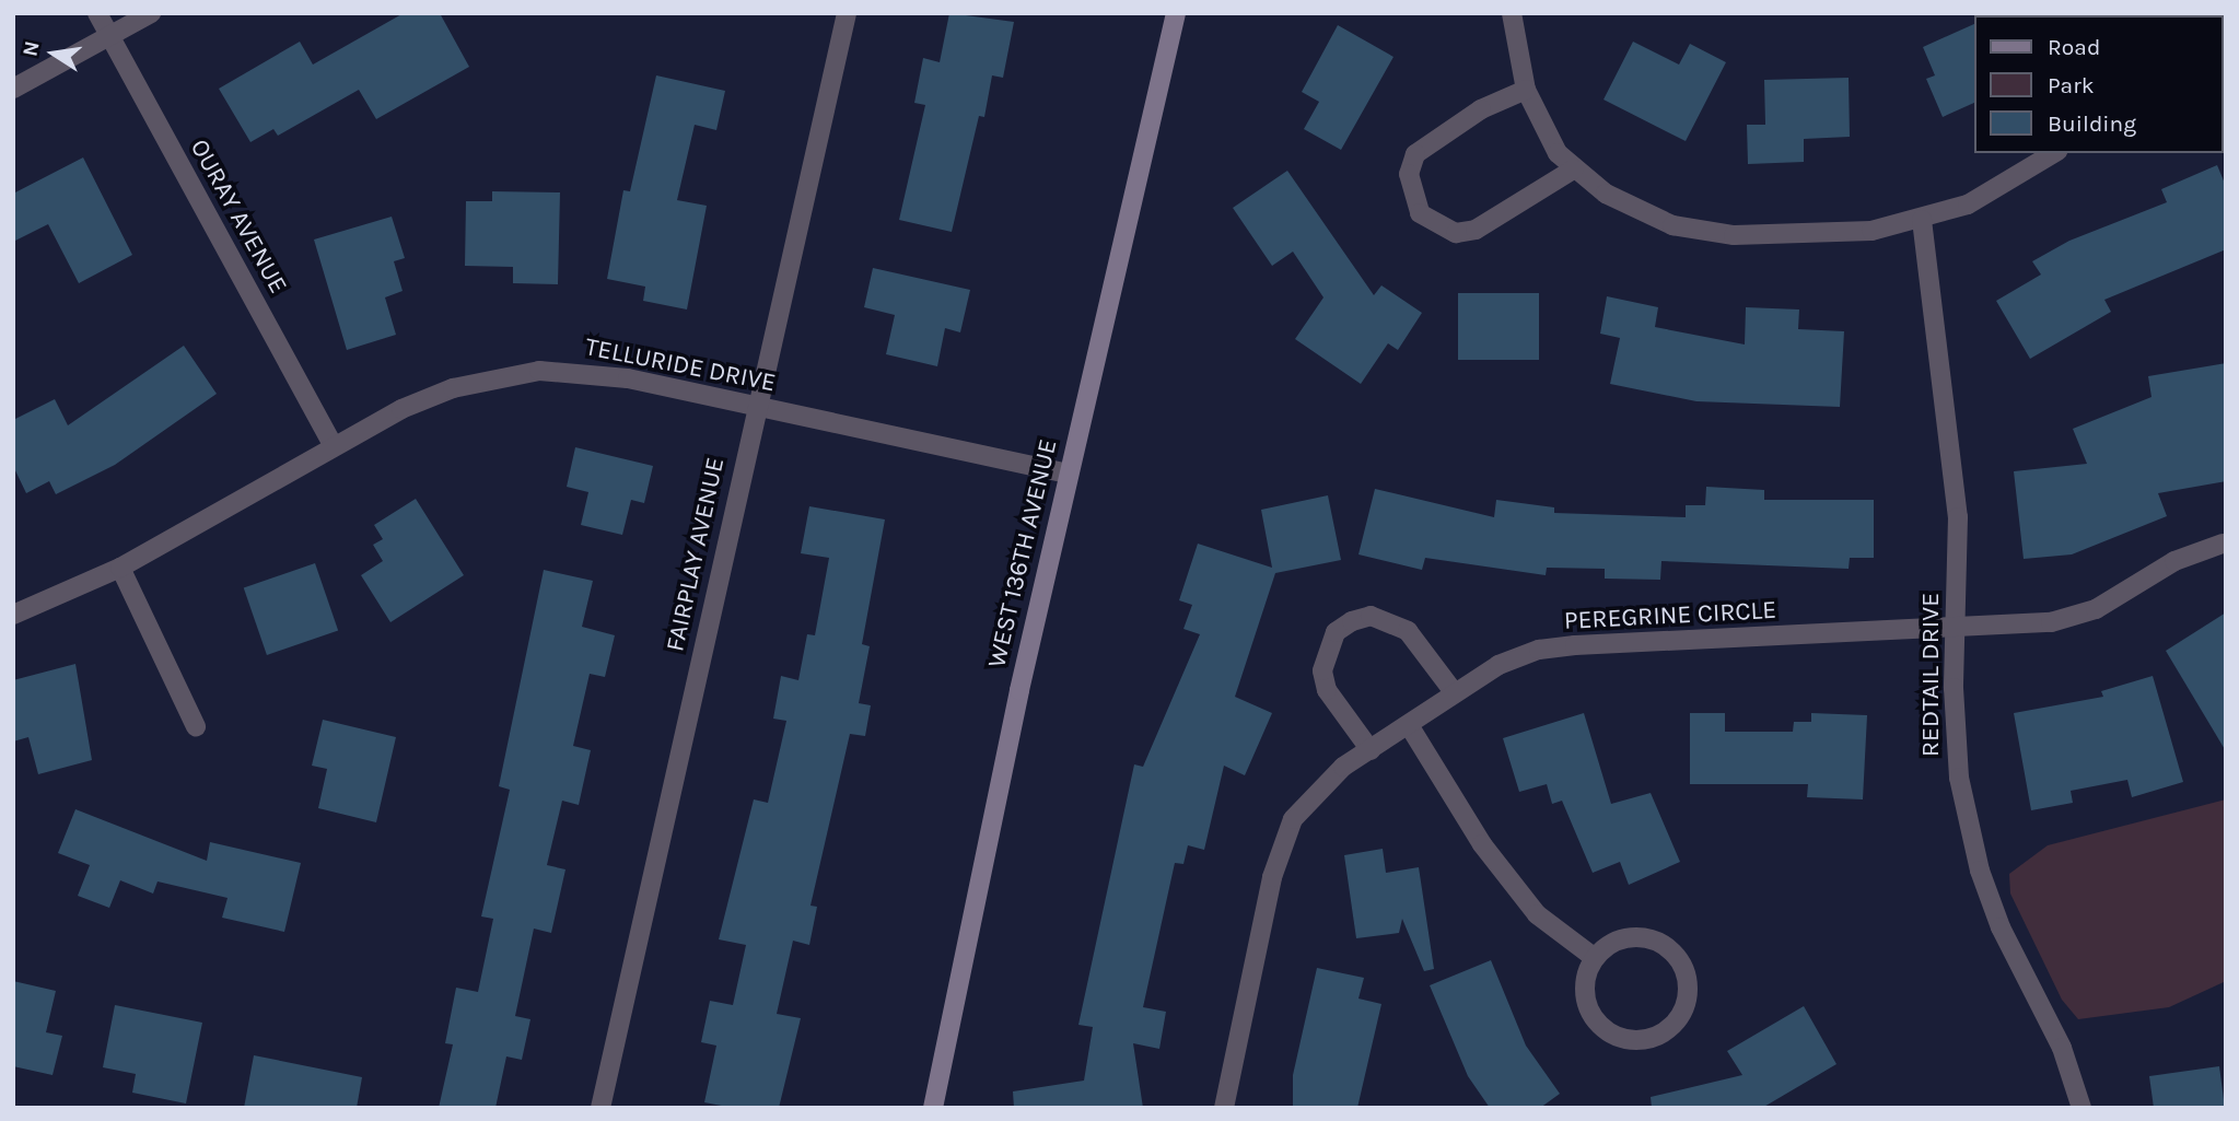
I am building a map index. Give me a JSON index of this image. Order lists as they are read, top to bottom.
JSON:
{
  "streets": {
    "main road": ["WEST 136TH AVENUE"],
    "street": [
      "OURAY AVENUE",
      "TELLURIDE DRIVE",
      "FAIRPLAY AVENUE",
      "PEREGRINE CIRCLE",
      "REDTAIL DRIVE"
    ]
  },
  "crossings": [
    ["OURAY AVENUE", "TELLURIDE DRIVE"],
    ["TELLURIDE DRIVE", "WEST 136TH AVENUE"],
    ["TELLURIDE DRIVE", "FAIRPLAY AVENUE"],
    ["PEREGRINE CIRCLE", "REDTAIL DRIVE"]
  ],
  "legend": ["Road", "Park", "Building"],
  "north": "left"
}
